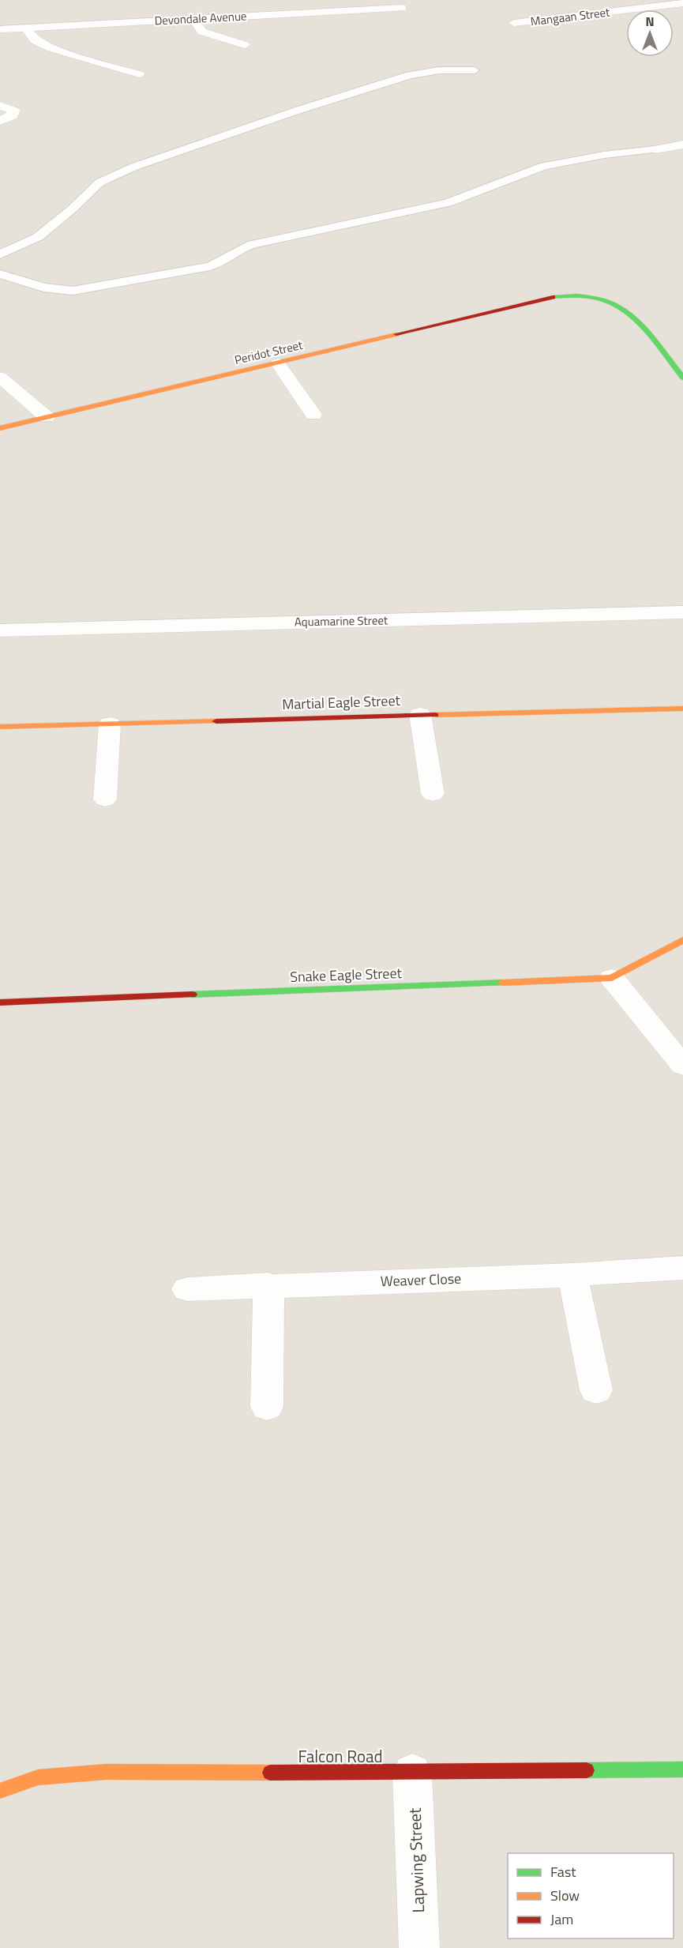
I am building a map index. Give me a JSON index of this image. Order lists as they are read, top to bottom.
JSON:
{
  "streets": {
    "street": [
      "Mangaan Street",
      "Devondale Avenue",
      "Peridot Street",
      "Aquamarine Street",
      "Martial Eagle Street",
      "Snake Eagle Street",
      "Weaver Close",
      "Falcon Road",
      "Lapwing Street"
    ]
  },
  "crossings": [
    ["Falcon Road", "Lapwing Street"]
  ],
  "legend": ["Fast", "Slow", "Jam"],
  "north": "top"
}
